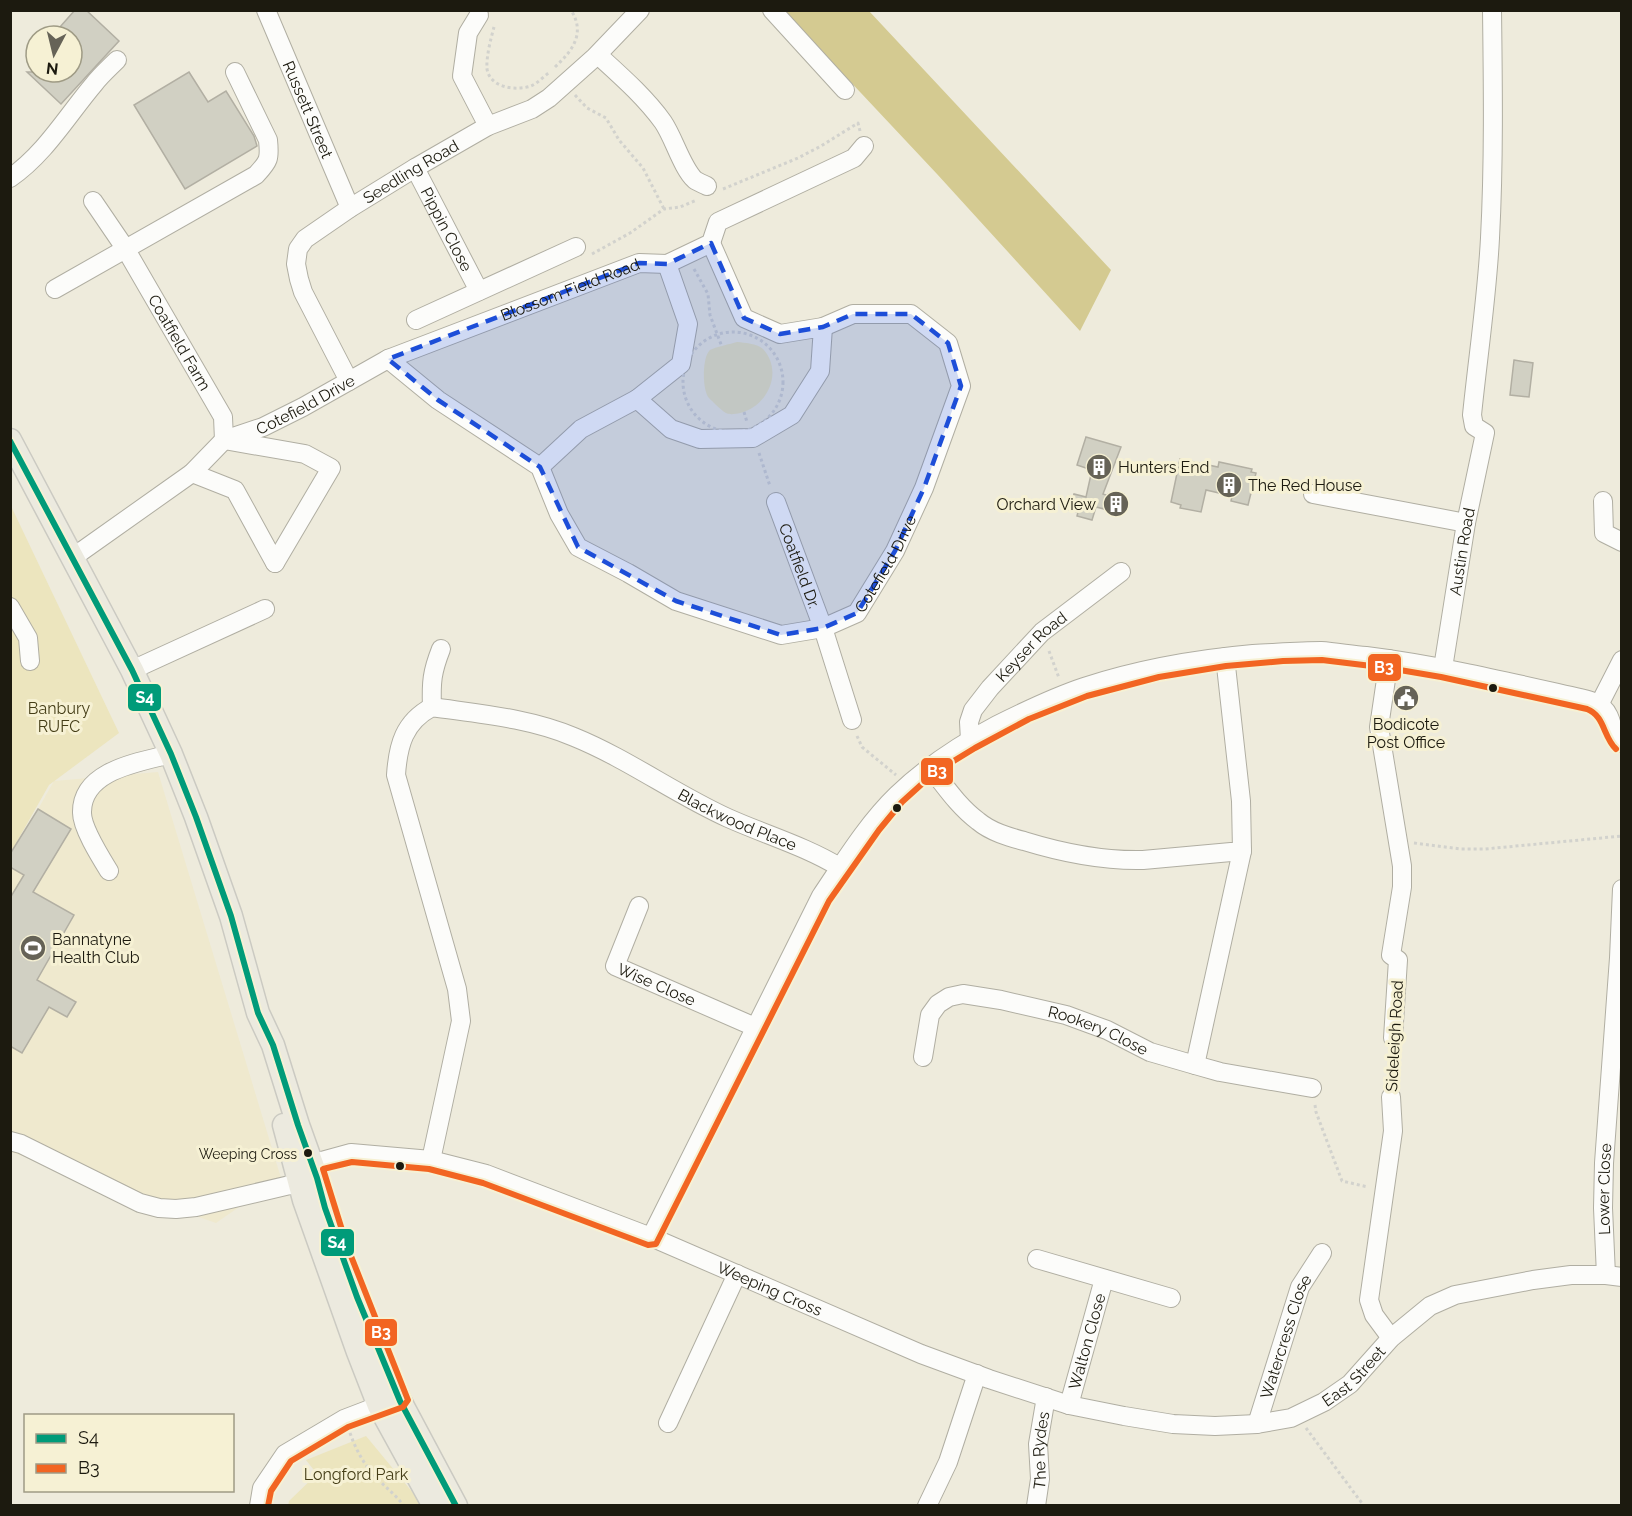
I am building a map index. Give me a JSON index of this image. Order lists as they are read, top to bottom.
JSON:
{
  "streets": {
    "street": [
      "Russett Street",
      "Seedling Road",
      "Pippin Close",
      "Blossom Field Road",
      "Coatfield Farm",
      "Cotefield Drive",
      "Austin Road",
      "Coatfield Dr.",
      "Keyser Road",
      "Blackwood Place",
      "Wise Close",
      "Rookery Close",
      "Sideleigh Road",
      "Lower Close",
      "Weeping Cross",
      "Watercress Close",
      "Walton Close",
      "East Street",
      "The Rydes"
    ]
  },
  "crossings": [
    ["Russett Street", "Seedling Road"],
    ["Seedling Road", "Pippin Close"],
    ["Seedling Road", "Cotefield Drive"],
    ["Blossom Field Road", "Cotefield Drive"],
    ["Coatfield Farm", "Cotefield Drive"],
    ["Cotefield Drive", "Coatfield Dr."],
    ["Sideleigh Road", "East Street"],
    ["Lower Close", "East Street"],
    ["Weeping Cross", "Walton Close"],
    ["Weeping Cross", "East Street"],
    ["Weeping Cross", "The Rydes"],
    ["Watercress Close", "East Street"],
    ["Walton Close", "East Street"]
  ],
  "parks": ["Banbury RUFC", "Longford Park"],
  "places": {
    "building": ["Hunters End", "The Red House", "Orchard View"],
    "public building": ["Bodicote Post Office"],
    "sports": ["Bannatyne Health Club"],
    "other": ["Weeping Cross"]
  },
  "lines": ["transit line S4", "transit line B3"],
  "legend": ["S4", "B3"],
  "north": "bottom"
}
